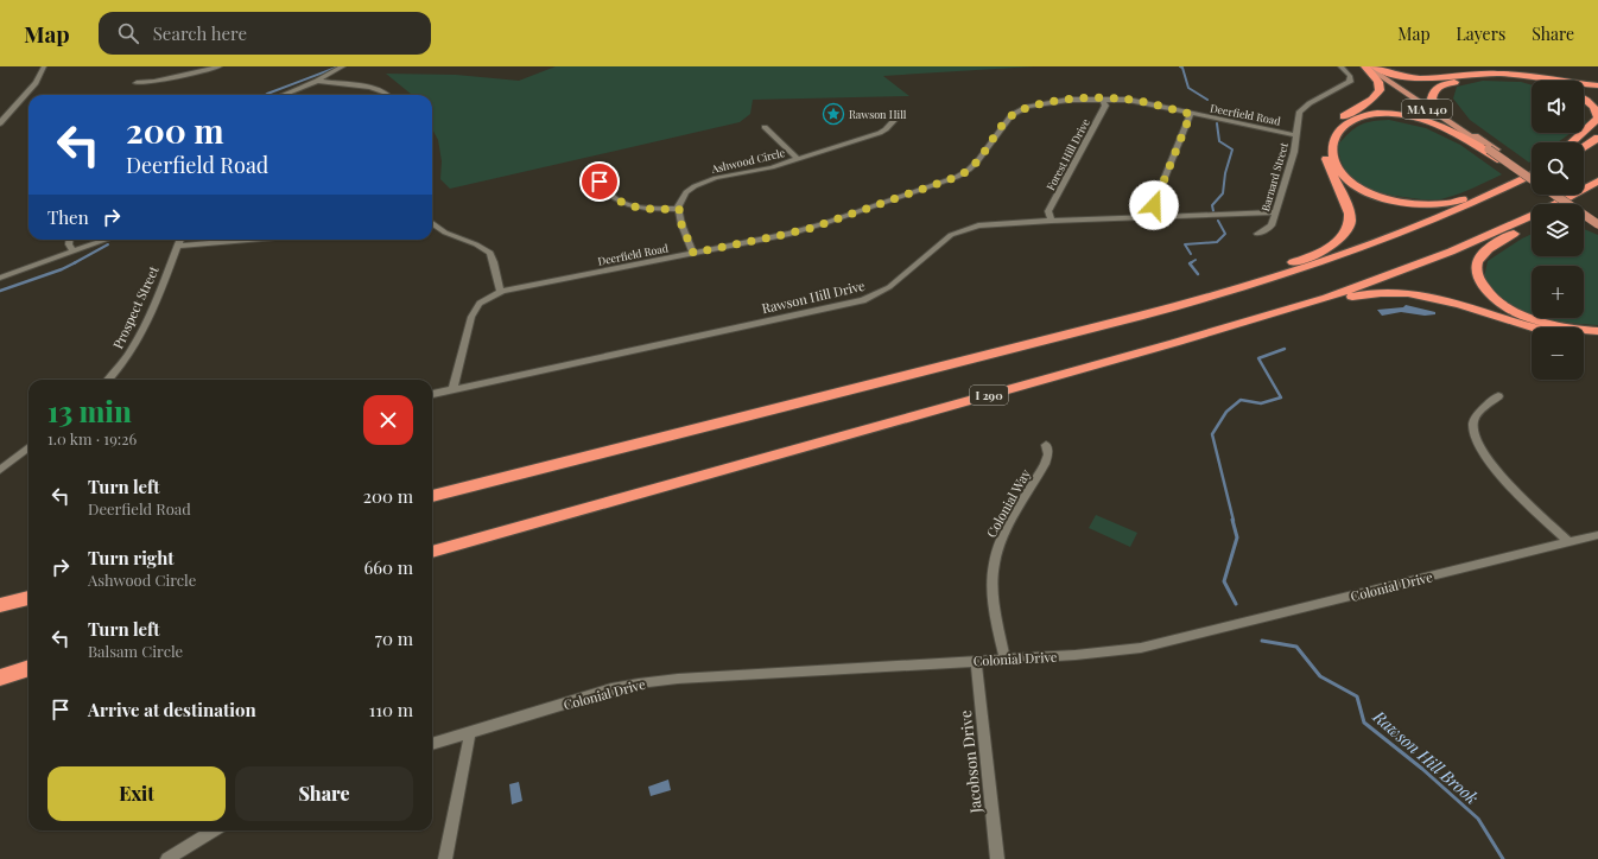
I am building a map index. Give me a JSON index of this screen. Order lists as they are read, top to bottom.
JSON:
{
  "streets": {
    "highway": ["I 290"],
    "main road": ["MA 140"],
    "street": [
      "Deerfield Road",
      "Forest Hill Drive",
      "Ashwood Circle",
      "Barnard Street",
      "Rawson Hill Drive",
      "Prospect Street",
      "Colonial Way",
      "Colonial Drive",
      "Jacobson Drive"
    ]
  },
  "crossings": [
    ["Deerfield Road", "Forest Hill Drive"],
    ["Deerfield Road", "Barnard Street"],
    ["Deerfield Road", "Rawson Hill Drive"],
    ["Forest Hill Drive", "Rawson Hill Drive"],
    ["Barnard Street", "Rawson Hill Drive"],
    ["Colonial Way", "Colonial Drive"],
    ["Colonial Drive", "Jacobson Drive"]
  ],
  "water": ["Rawson Hill Brook"],
  "places": {
    "place": ["Rawson Hill"]
  },
  "page": {
    "header": "Map",
    "search": "Search here",
    "nav": ["Map", "Layers", "Share"],
    "map_buttons": ["+", "−"],
    "turn": ["200 m", "Deerfield Road"],
    "then": "Then",
    "heading": ["13 min", "1.0 km · 19:26"],
    "list": [
      {
        "name": "Turn left",
        "note": "Deerfield Road",
        "value": "200 m"
      },
      {
        "name": "Turn right",
        "note": "Ashwood Circle",
        "value": "660 m"
      },
      {
        "name": "Turn left",
        "note": "Balsam Circle",
        "value": "70 m"
      },
      {
        "name": "Arrive at destination",
        "value": "110 m"
      }
    ],
    "buttons": ["Exit", "Share"]
  }
}
